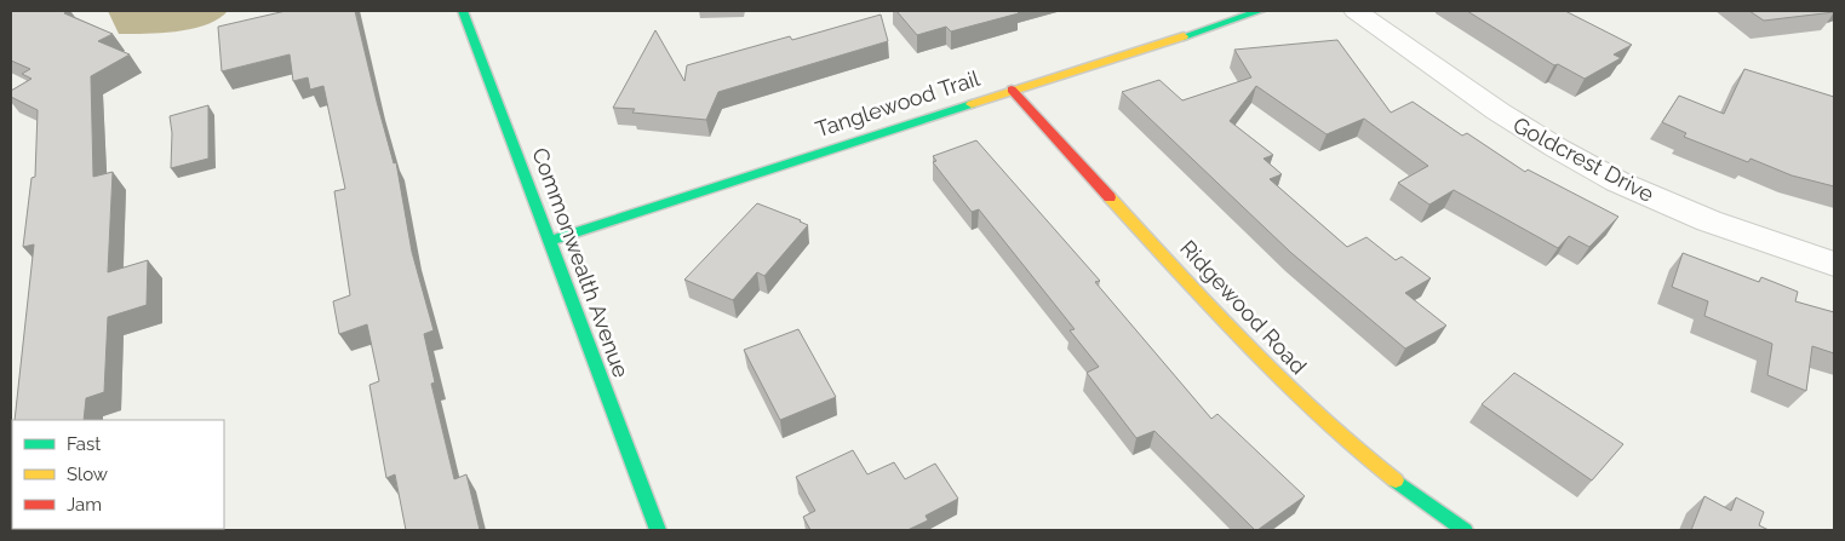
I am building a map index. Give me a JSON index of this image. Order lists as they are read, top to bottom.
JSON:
{
  "streets": {
    "street": [
      "Tanglewood Trail",
      "Goldcrest Drive",
      "Commonwealth Avenue",
      "Ridgewood Road"
    ]
  },
  "crossings": [
    ["Tanglewood Trail", "Commonwealth Avenue"],
    ["Tanglewood Trail", "Ridgewood Road"]
  ],
  "legend": ["Fast", "Slow", "Jam"]
}
